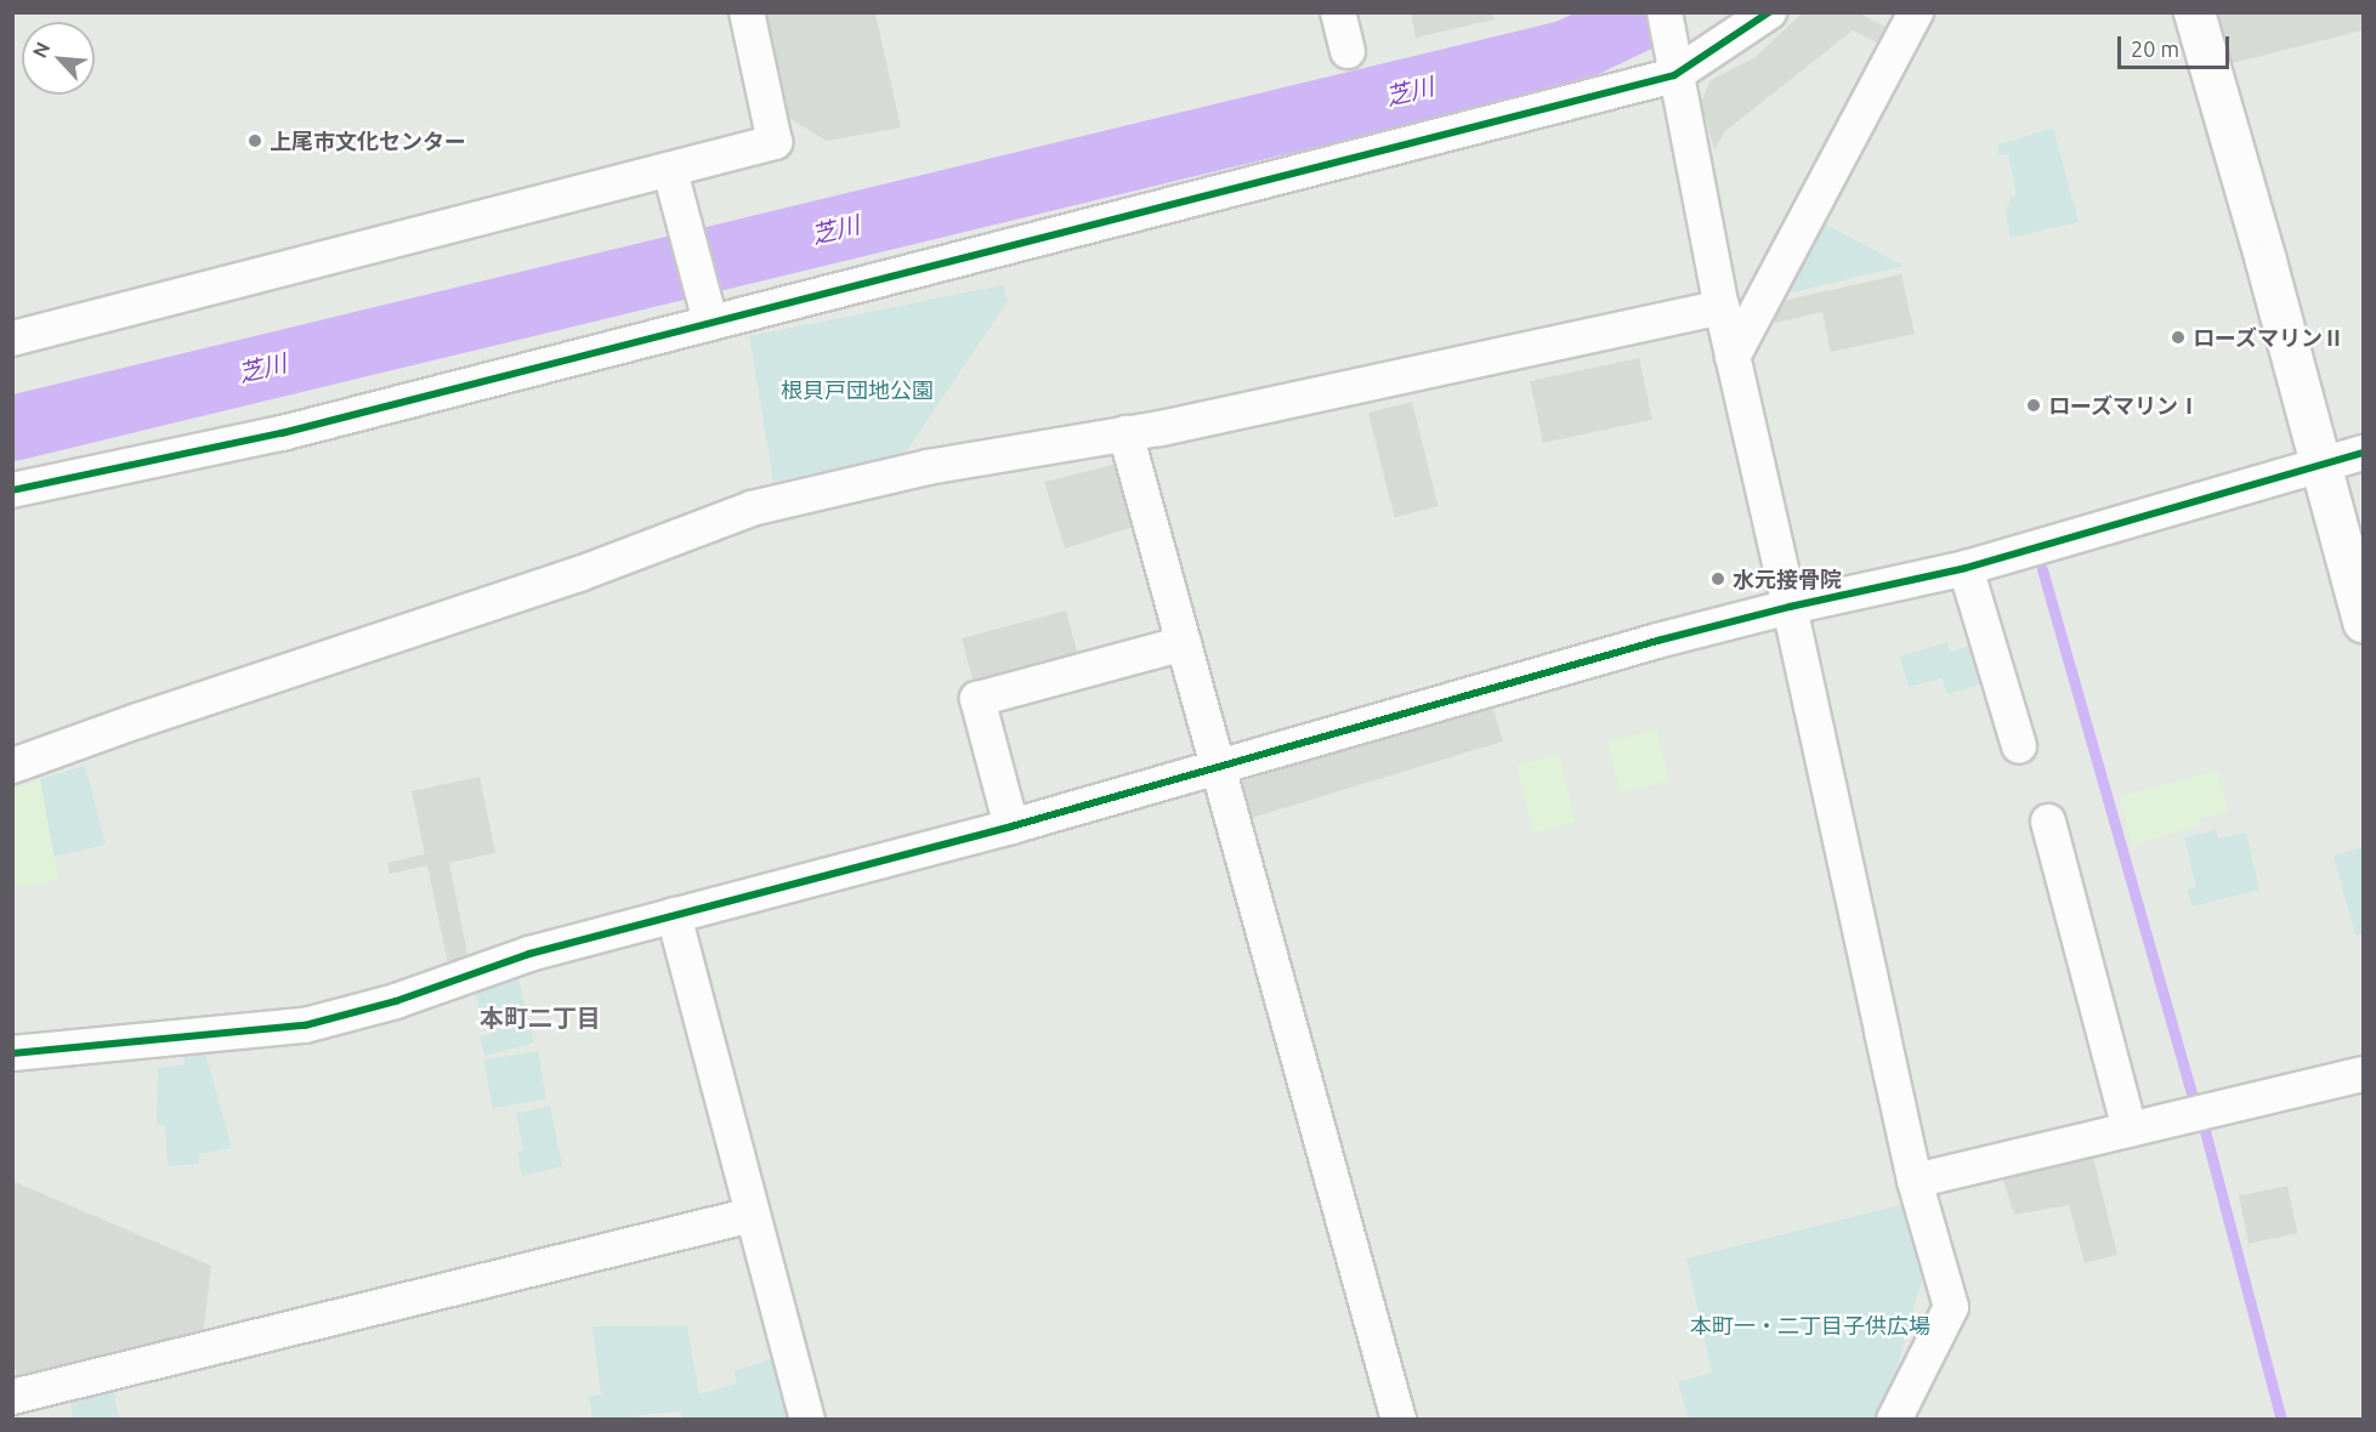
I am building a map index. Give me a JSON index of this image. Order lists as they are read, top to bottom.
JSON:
{
  "districts": ["本町二丁目"],
  "water": ["芝川"],
  "parks": ["根貝戸団地公園", "本町一・二丁目子供広場"],
  "places": [
    "上尾市文化センター",
    "ローズマリンⅡ",
    "ローズマリンⅠ",
    "水元接骨院"
  ],
  "scale_bar": "20 m",
  "north": "top left"
}
